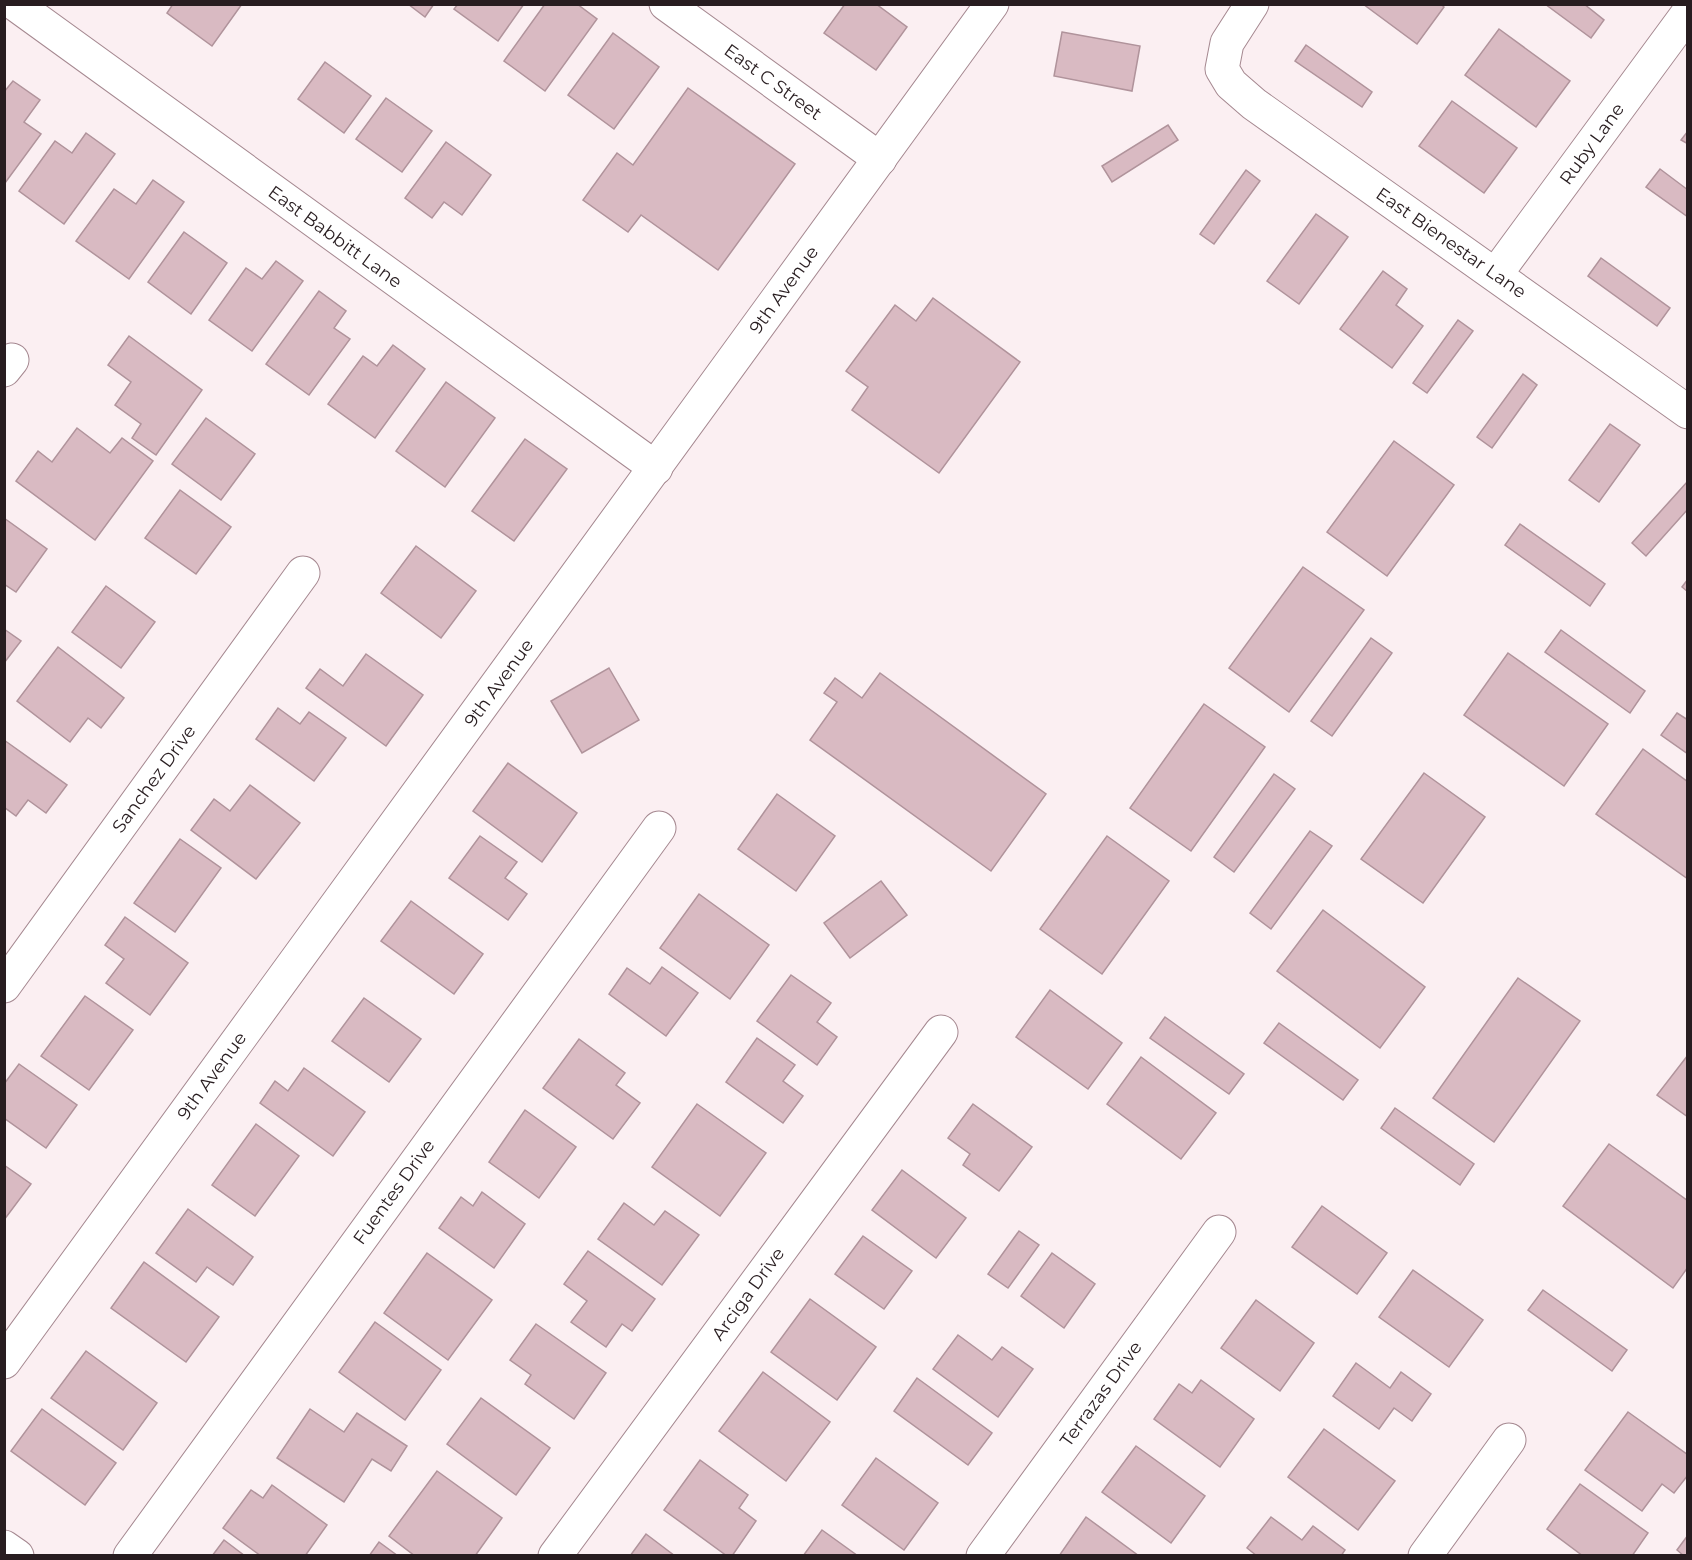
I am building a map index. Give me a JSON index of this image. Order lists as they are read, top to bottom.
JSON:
{
  "streets": {
    "street": [
      "East C Street",
      "Ruby Lane",
      "East Babbitt Lane",
      "East Bienestar Lane",
      "9th Avenue",
      "Sanchez Drive",
      "Fuentes Drive",
      "Arciga Drive",
      "Terrazas Drive"
    ]
  },
  "crossings": [
    ["East C Street", "9th Avenue"],
    ["Ruby Lane", "East Bienestar Lane"],
    ["East Babbitt Lane", "9th Avenue"]
  ]
}
